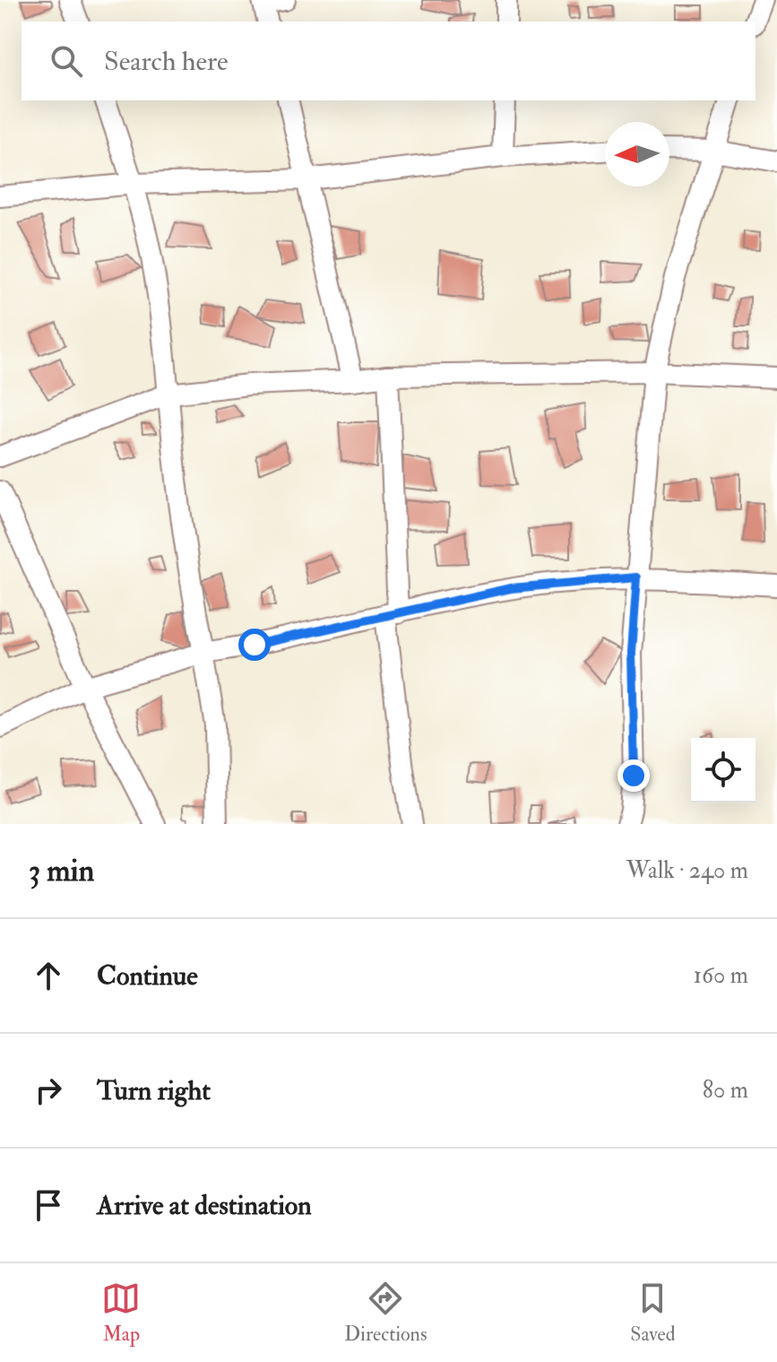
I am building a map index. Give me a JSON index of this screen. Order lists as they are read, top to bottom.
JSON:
{
  "north": "left",
  "page": {
    "search": "Search here",
    "heading": ["3 min", "Walk · 240 m"],
    "list": [
      ["Continue", "160 m"],
      ["Turn right", "80 m"],
      "Arrive at destination"
    ],
    "nav": ["Map", "Directions", "Saved"]
  }
}
